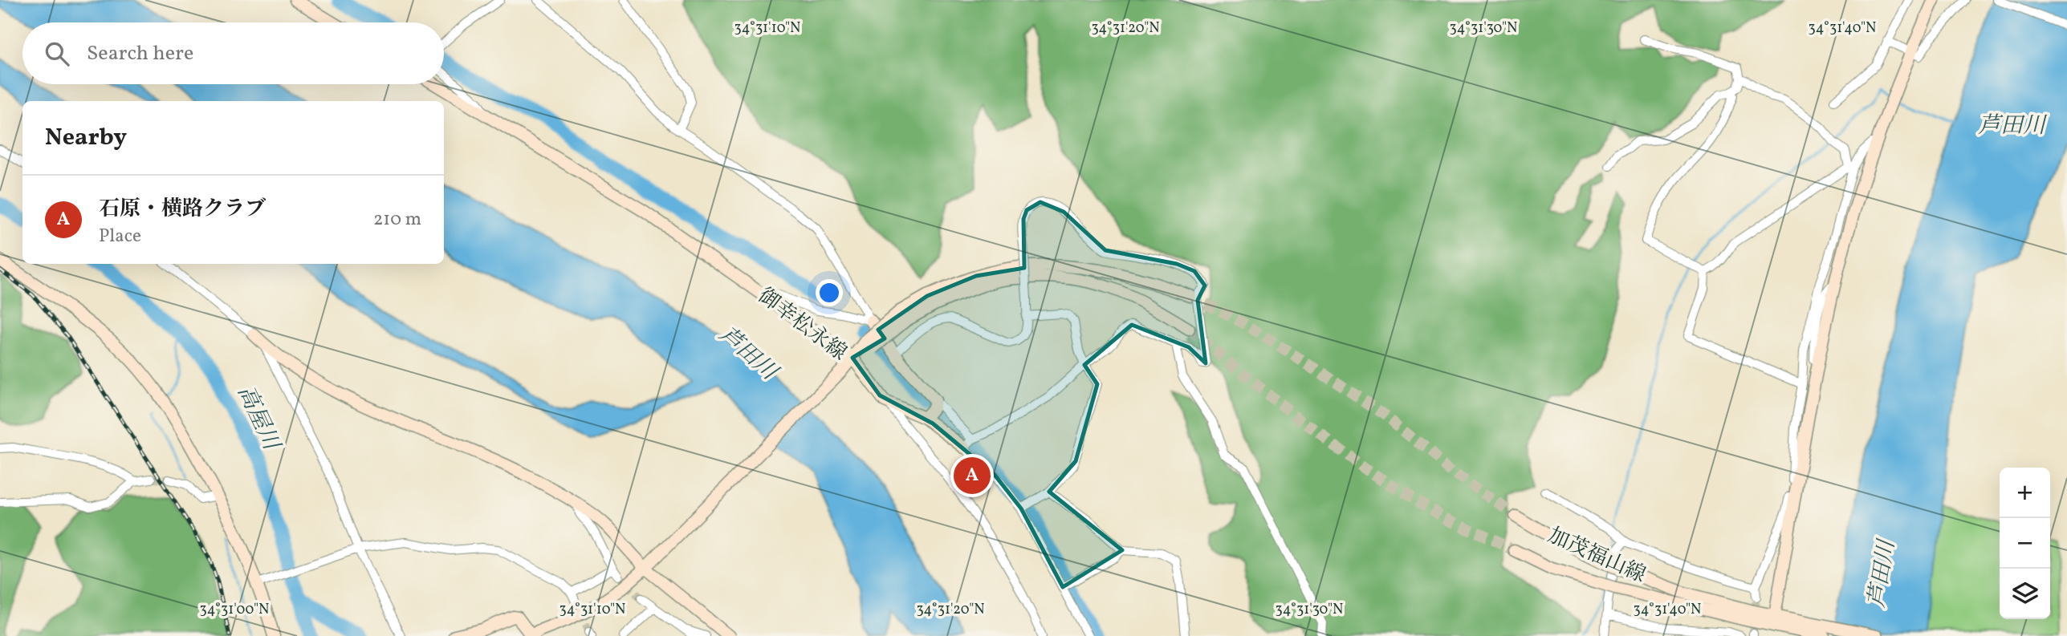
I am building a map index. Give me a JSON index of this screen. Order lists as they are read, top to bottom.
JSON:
{
  "streets": {
    "main road": ["御幸松永線", "加茂福山線"]
  },
  "water": ["芦田川", "高屋川"],
  "page": {
    "search": "Search here",
    "heading": "Nearby",
    "list": [
      {
        "mark": "A",
        "name": "石原・横路クラブ",
        "note": "Place",
        "value": "210 m"
      }
    ],
    "pins": "A",
    "map_buttons": ["+", "−"]
  },
  "coordinates": [
    "34°31'10\"N",
    "34°31'20\"N",
    "34°31'30\"N",
    "34°31'40\"N",
    "34°31'00\"N"
  ]
}
